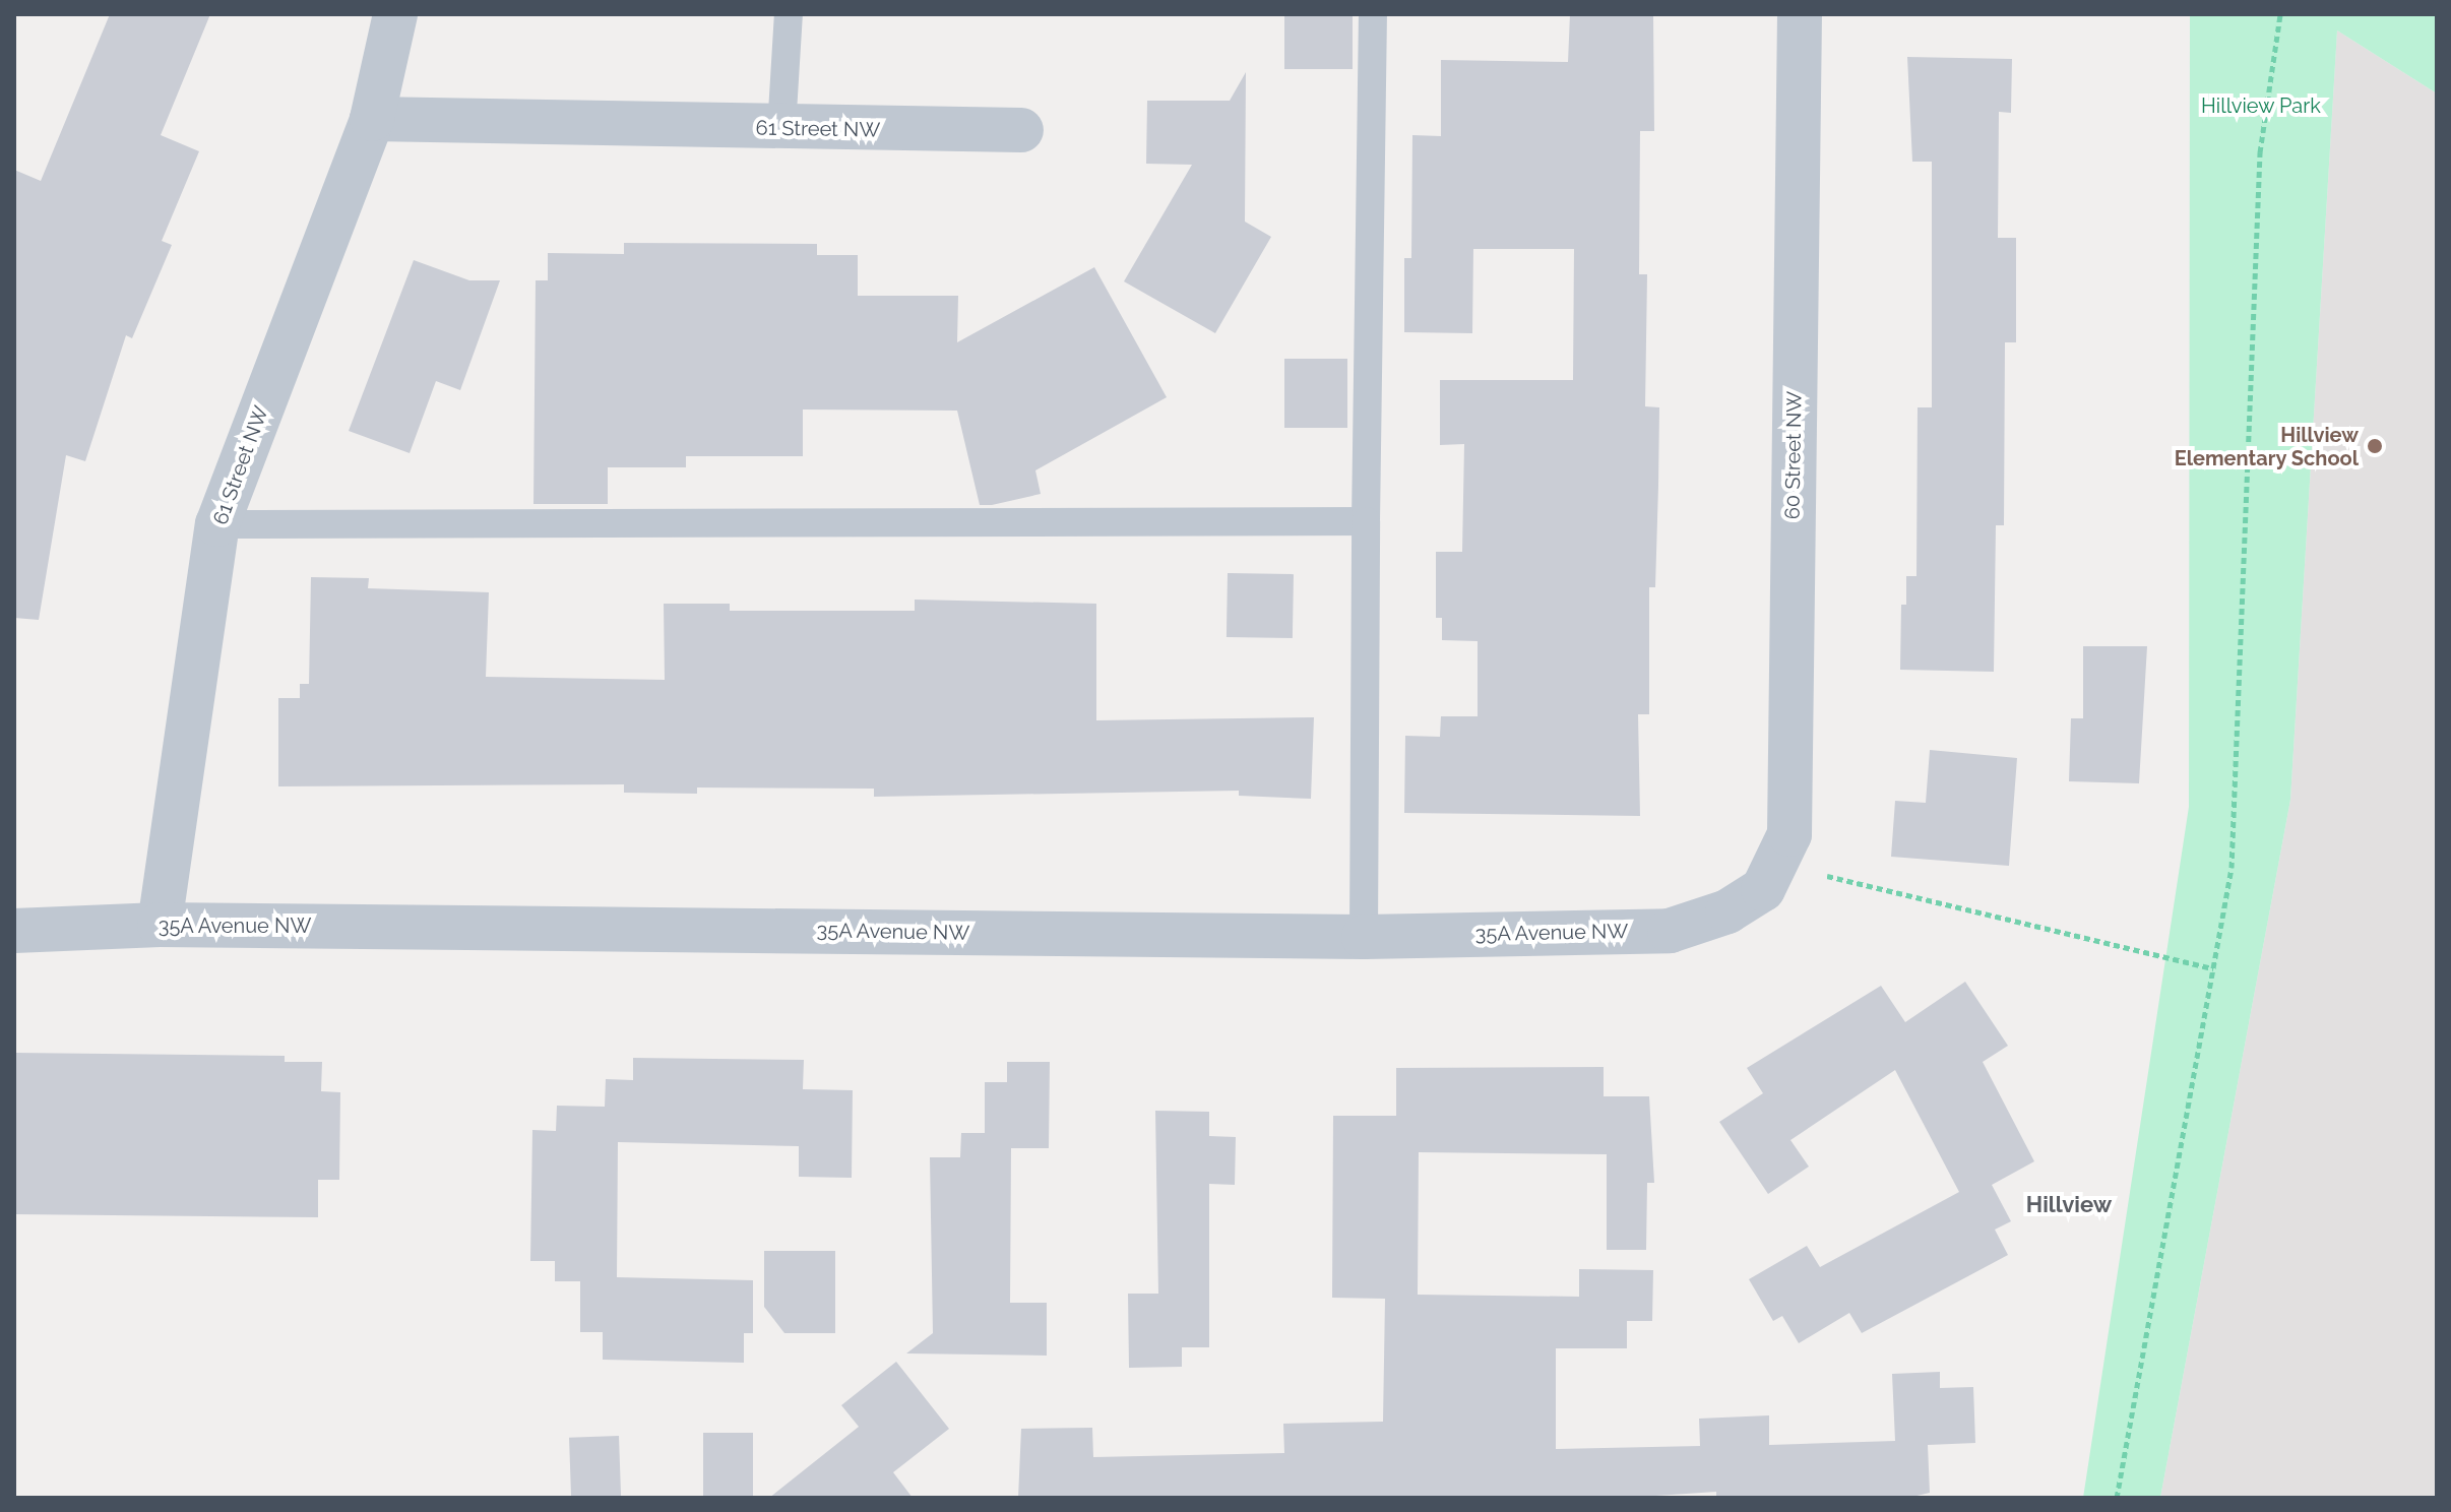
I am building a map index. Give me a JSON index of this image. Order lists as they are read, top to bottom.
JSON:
{
  "streets": {
    "street": ["61 Street NW", "60 Street NW", "35A Avenue NW"]
  },
  "crossings": [
    ["61 Street NW", "35A Avenue NW"],
    ["60 Street NW", "35A Avenue NW"]
  ],
  "districts": ["Hillview"],
  "parks": ["Hillview Park"],
  "places": ["Hillview Elementary School"]
}
